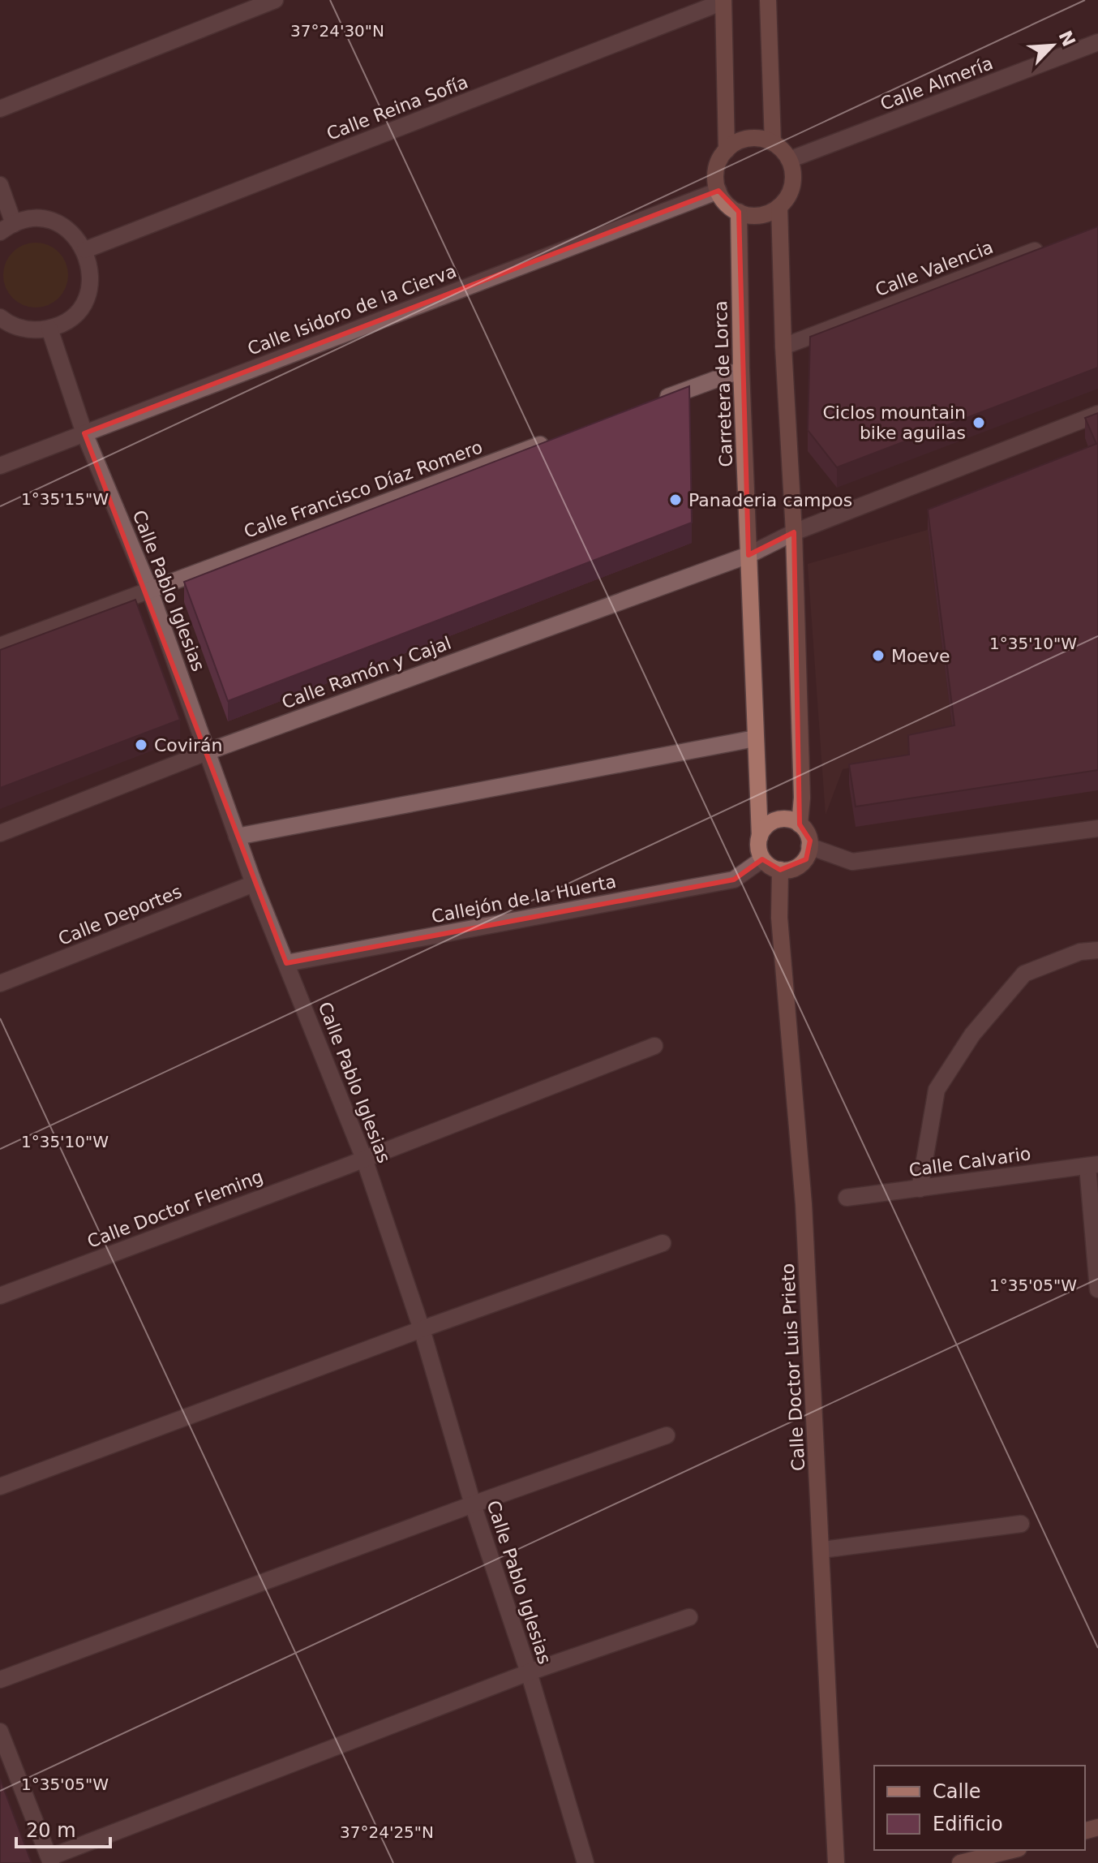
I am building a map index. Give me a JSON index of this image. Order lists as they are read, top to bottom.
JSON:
{
  "streets": {
    "main road": ["Carretera de Lorca", "Calle Doctor Luis Prieto"],
    "street": [
      "Calle Almería",
      "Calle Reina Sofía",
      "Calle Valencia",
      "Calle Isidoro de la Cierva",
      "Calle Francisco Díaz Romero",
      "Calle Pablo Iglesias",
      "Calle Ramón y Cajal",
      "Callejón de la Huerta",
      "Calle Deportes",
      "Calle Calvario",
      "Calle Doctor Fleming"
    ]
  },
  "crossings": [
    ["Calle Almería", "Calle Isidoro de la Cierva"],
    ["Calle Almería", "Carretera de Lorca"],
    ["Calle Isidoro de la Cierva", "Carretera de Lorca"],
    ["Calle Isidoro de la Cierva", "Calle Pablo Iglesias"],
    ["Carretera de Lorca", "Calle Ramón y Cajal"],
    ["Carretera de Lorca", "Callejón de la Huerta"],
    ["Carretera de Lorca", "Calle Doctor Luis Prieto"],
    ["Calle Francisco Díaz Romero", "Calle Pablo Iglesias"],
    ["Calle Pablo Iglesias", "Calle Ramón y Cajal"],
    ["Calle Pablo Iglesias", "Callejón de la Huerta"],
    ["Calle Pablo Iglesias", "Calle Deportes"],
    ["Calle Pablo Iglesias", "Calle Doctor Fleming"],
    ["Callejón de la Huerta", "Calle Doctor Luis Prieto"]
  ],
  "places": [
    "Ciclos mountain bike aguilas",
    "Panaderia campos",
    "Moeve",
    "Covirán"
  ],
  "legend": ["Calle", "Edificio"],
  "scale_bar": "20 m",
  "north": "top right",
  "coordinates": [
    "37°24'30\"N",
    "1°35'15\"W",
    "1°35'10\"W",
    "1°35'05\"W",
    "37°24'25\"N"
  ]
}
